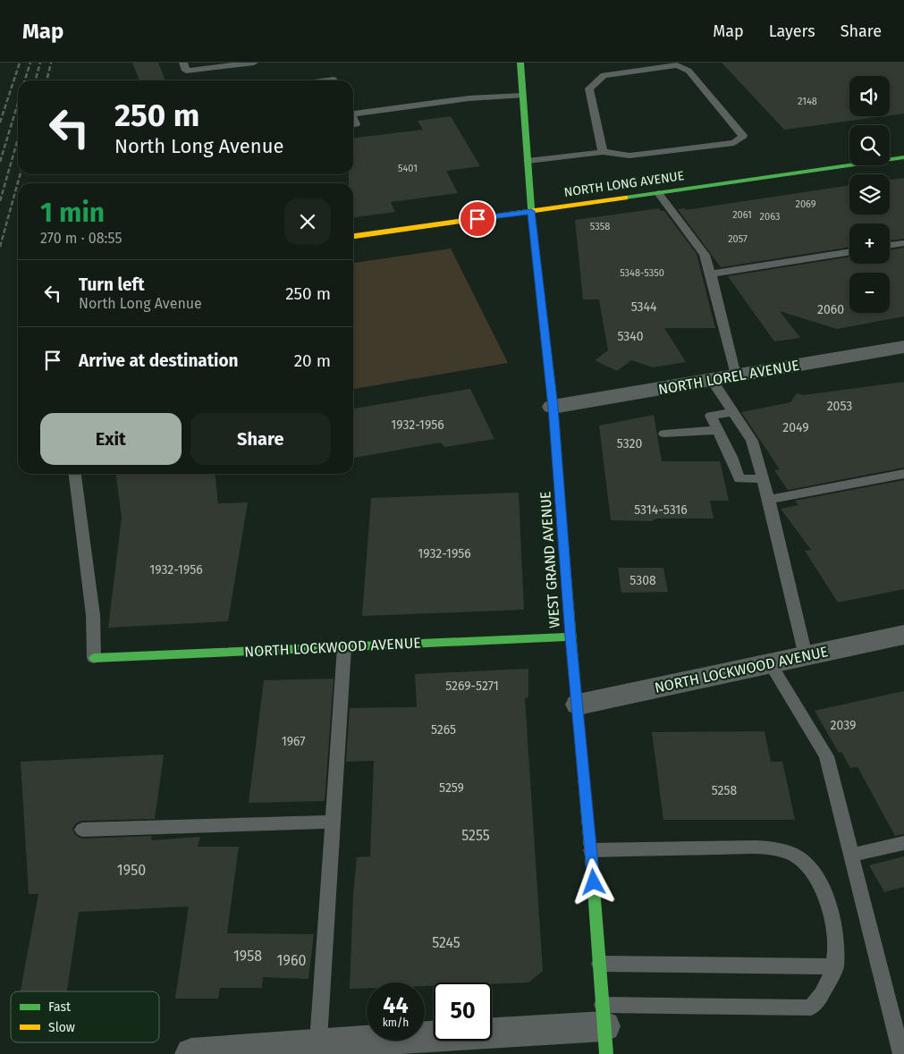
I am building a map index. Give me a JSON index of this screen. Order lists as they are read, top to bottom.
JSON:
{
  "streets": {
    "main road": ["NORTH LONG AVENUE", "WEST GRAND AVENUE", "NORTH LOCKWOOD AVENUE"],
    "street": ["NORTH LOREL AVENUE"]
  },
  "crossings": [
    ["NORTH LONG AVENUE", "WEST GRAND AVENUE"],
    ["NORTH LOREL AVENUE", "WEST GRAND AVENUE"],
    ["WEST GRAND AVENUE", "NORTH LOCKWOOD AVENUE"]
  ],
  "house_numbers": [
    "2148",
    "5401",
    "2069",
    "2061",
    "2063",
    "5358",
    "2057",
    "5348-5350",
    "5344",
    "2060",
    "5340",
    "2053",
    "1932-1956",
    "2049",
    "5320",
    "5314-5316",
    "1932-1956",
    "1932-1956",
    "5308",
    "5269-5271",
    "2039",
    "5265",
    "1967",
    "5259",
    "5258",
    "5255",
    "1950",
    "5245",
    "1958",
    "1960"
  ],
  "legend": ["Fast", "Slow"],
  "page": {
    "header": "Map",
    "nav": ["Map", "Layers", "Share"],
    "map_buttons": ["+", "−"],
    "turn": ["250 m", "North Long Avenue"],
    "heading": ["1 min", "270 m · 08:55"],
    "list": [
      {
        "name": "Turn left",
        "note": "North Long Avenue",
        "value": "250 m"
      },
      {
        "name": "Arrive at destination",
        "value": "20 m"
      }
    ],
    "buttons": ["Exit", "Share"],
    "speed": "44 km/h",
    "limit": "50"
  }
}
